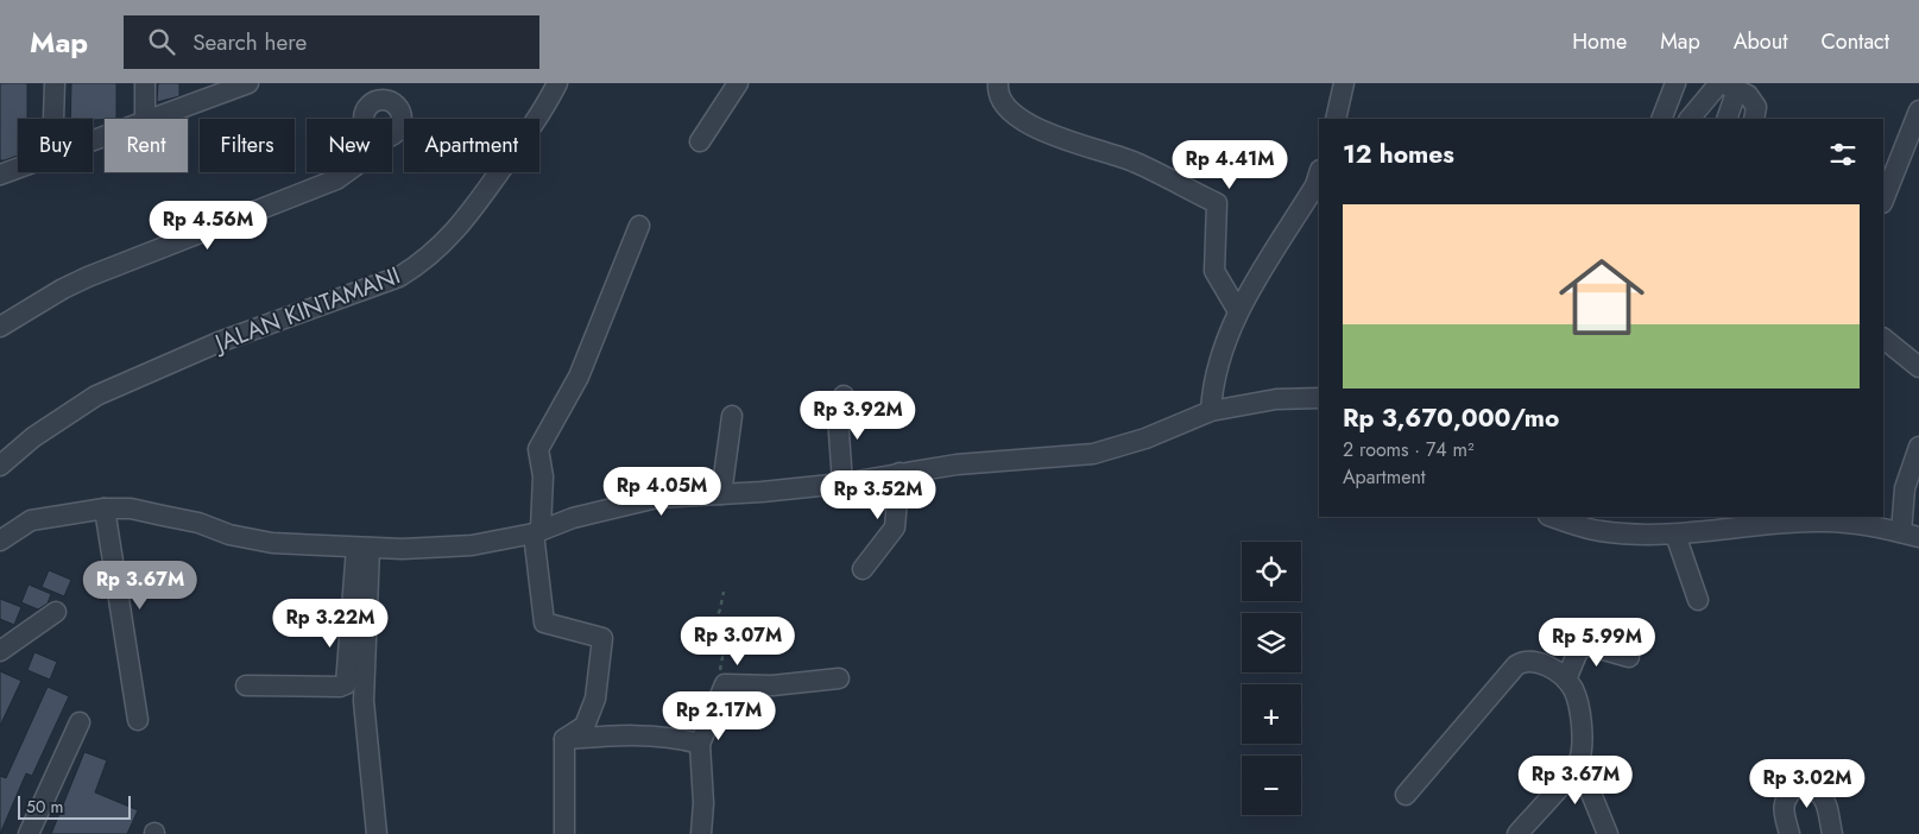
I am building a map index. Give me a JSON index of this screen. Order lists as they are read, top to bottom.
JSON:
{
  "streets": {
    "street": ["JALAN KINTAMANI"]
  },
  "scale_bar": "50 m",
  "page": {
    "header": "Map",
    "search": "Search here",
    "nav": [
      "Home",
      "Map",
      "About",
      "Contact"
    ],
    "chip": [
      "Buy",
      "Rent",
      "Filters",
      "New",
      "Apartment"
    ],
    "heading": "12 homes",
    "price": [
      "Rp 4.41M",
      "Rp 4.56M",
      "Rp 3.92M",
      "Rp 4.05M",
      "Rp 3.52M",
      "Rp 3.67M",
      "Rp 3.22M",
      "Rp 3.07M",
      "Rp 5.99M",
      "Rp 2.17M",
      "Rp 3.67M",
      "Rp 3.02M"
    ],
    "list": [
      {
        "name": "Rp 3,670,000/mo",
        "note": "2 rooms · 74 m² · Apartment"
      }
    ],
    "map_buttons": ["+", "−"],
    "scale": "50 m"
  }
}
